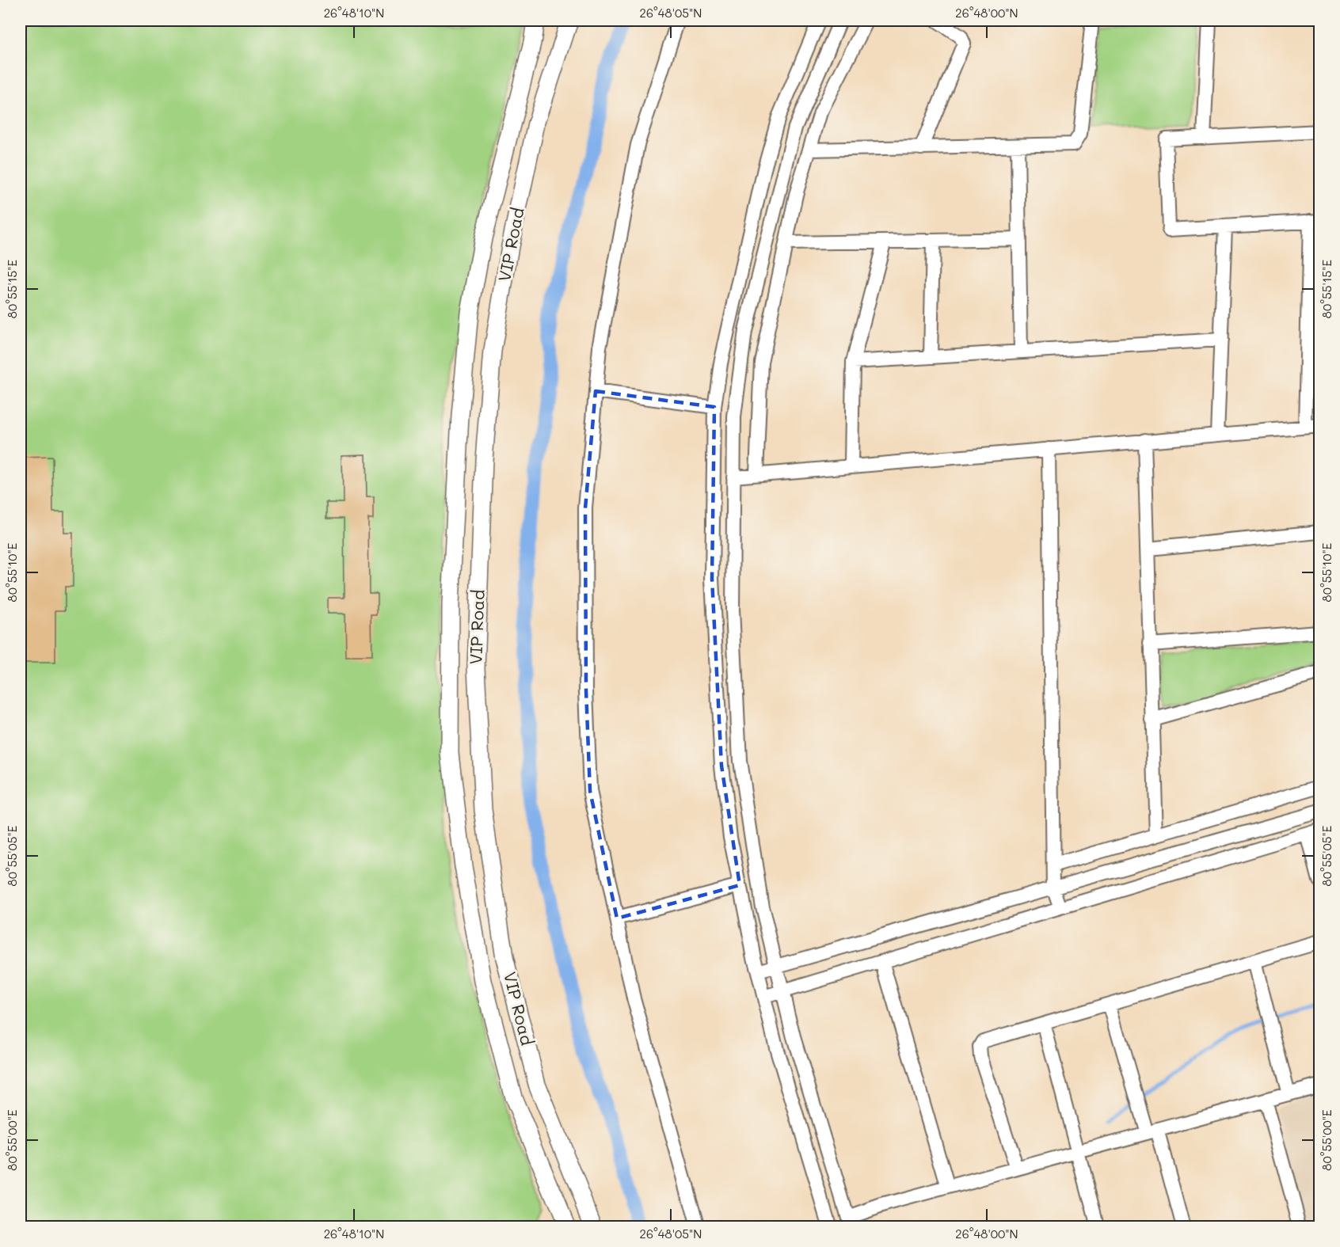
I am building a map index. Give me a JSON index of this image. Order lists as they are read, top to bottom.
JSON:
{
  "streets": {
    "main road": ["VIP Road"]
  },
  "coordinates": [
    "26°48'10\"N",
    "26°48'05\"N",
    "26°48'00\"N",
    "80°55'15\"E",
    "80°55'10\"E",
    "80°55'05\"E",
    "80°55'00\"E"
  ]
}
